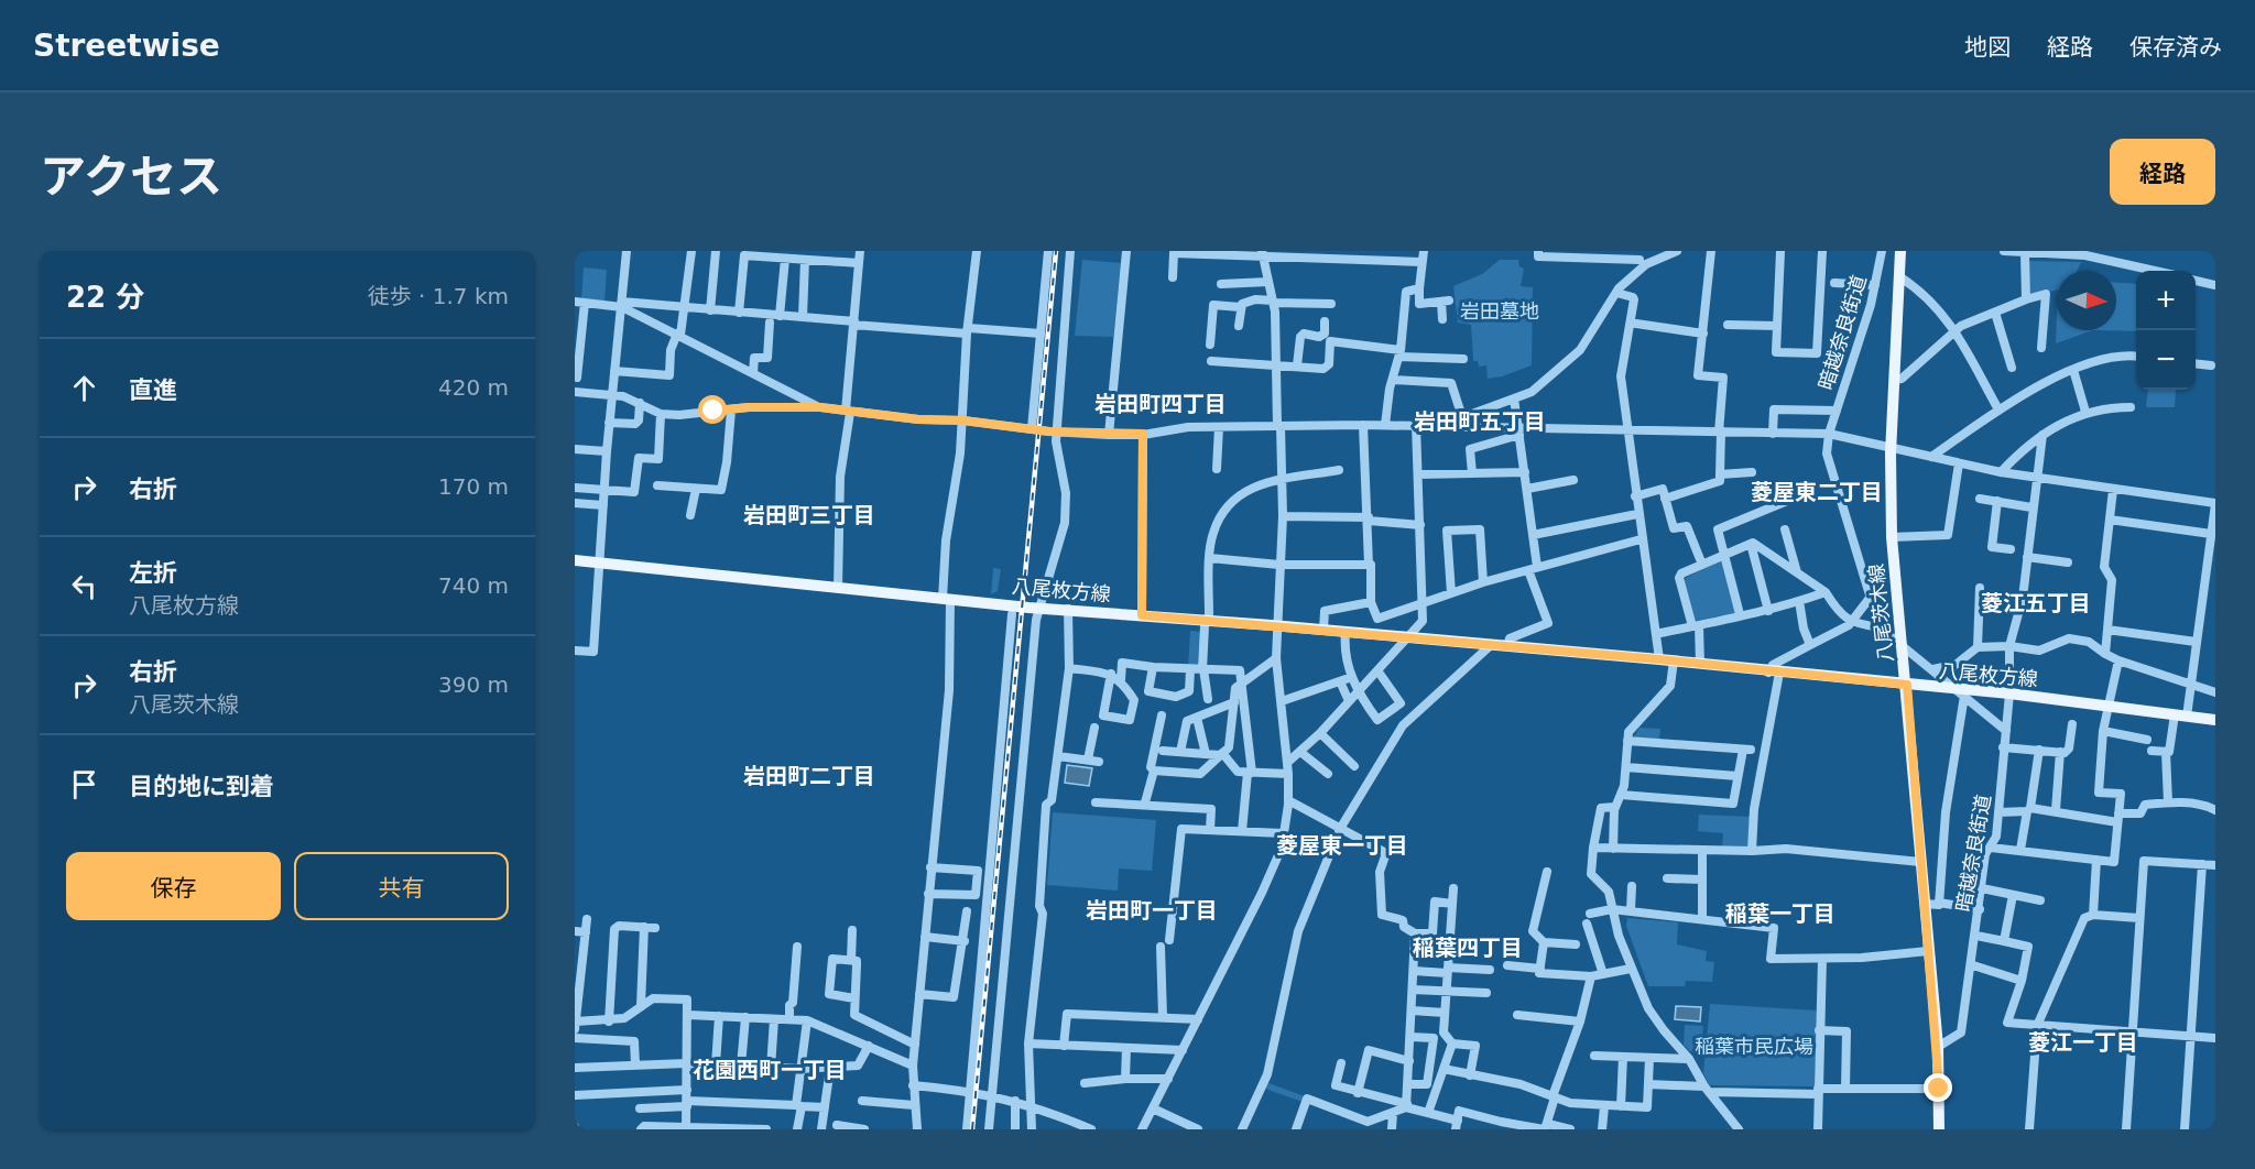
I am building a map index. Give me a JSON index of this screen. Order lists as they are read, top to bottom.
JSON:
{
  "streets": {
    "main road": ["八尾枚方線", "八尾茨木線"],
    "street": ["暗越奈良街道"]
  },
  "crossings": [
    ["暗越奈良街道", "八尾枚方線"],
    ["暗越奈良街道", "八尾茨木線"],
    ["八尾枚方線", "八尾茨木線"]
  ],
  "districts": [
    "岩田町四丁目",
    "岩田町五丁目",
    "菱屋東二丁目",
    "岩田町三丁目",
    "菱江五丁目",
    "岩田町二丁目",
    "菱屋東一丁目",
    "岩田町一丁目",
    "稲葉一丁目",
    "稲葉四丁目",
    "菱江一丁目",
    "花園西町一丁目"
  ],
  "parks": ["岩田墓地", "稲葉市民広場"],
  "north": "right",
  "page": {
    "header": "Streetwise",
    "nav": ["地図", "経路", "保存済み"],
    "title": "アクセス",
    "buttons": [
      "経路",
      ["保存", "共有"]
    ],
    "heading": ["22 分", "徒歩 · 1.7 km"],
    "map_buttons": ["+", "−"],
    "list": [
      ["直進", "420 m"],
      ["右折", "170 m"],
      ["左折", "八尾枚方線", "740 m"],
      ["右折", "八尾茨木線", "390 m"],
      "目的地に到着"
    ]
  }
}
